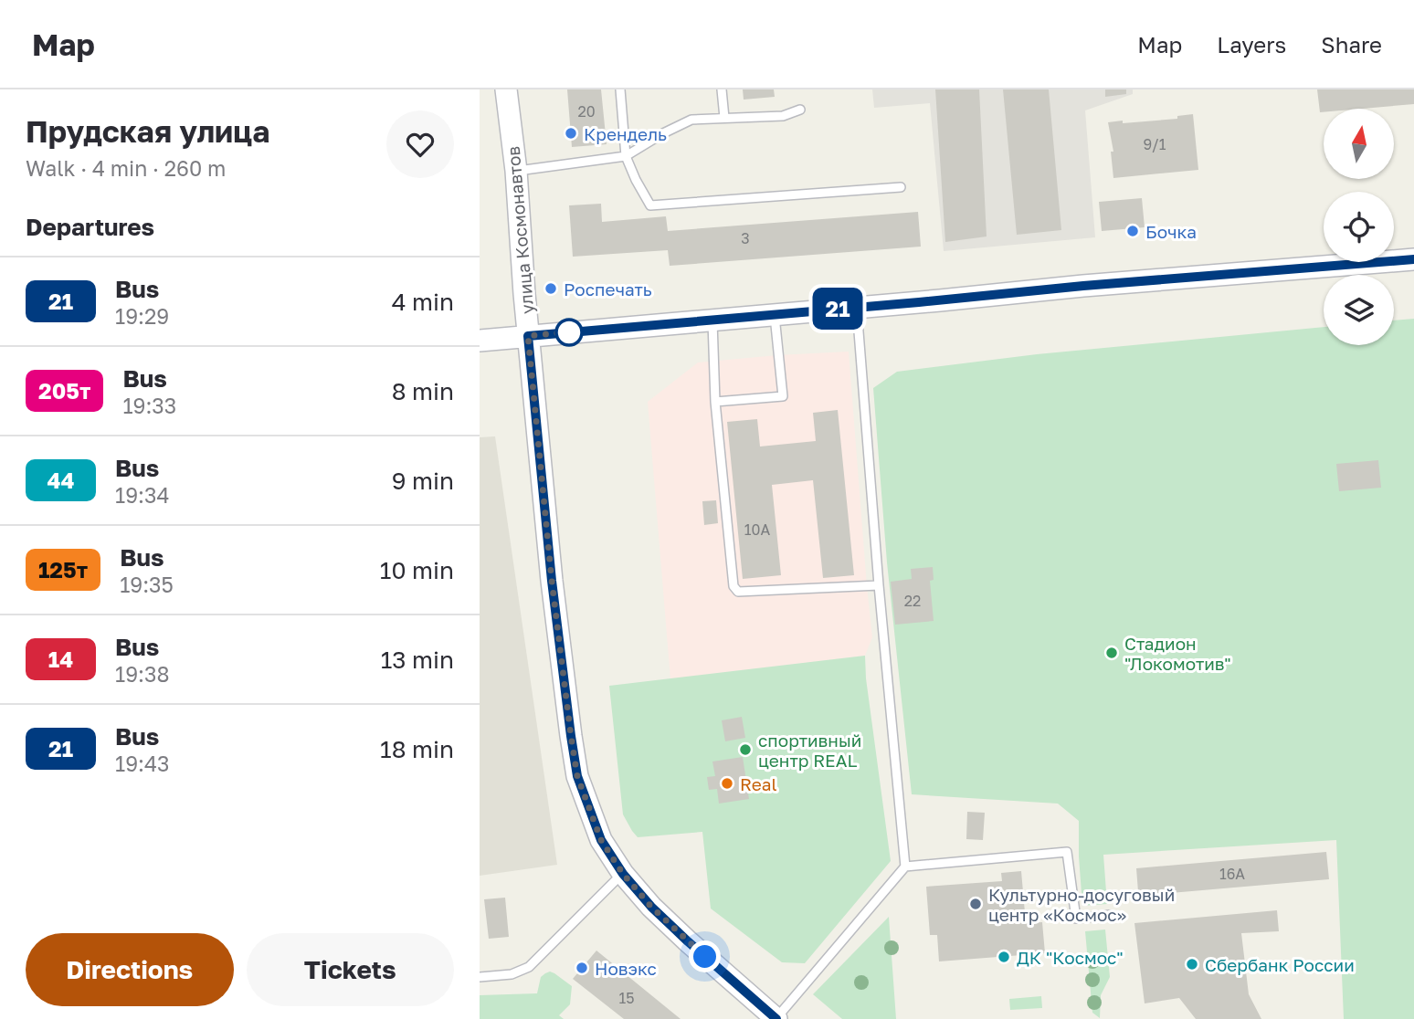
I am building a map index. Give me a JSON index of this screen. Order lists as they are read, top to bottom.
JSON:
{
  "streets": {
    "street": ["улица Космонавтов"]
  },
  "places": [
    "Крендель",
    "Бочка",
    "Роспечать",
    "Стадион \"Локомотив\"",
    "спортивный центр REAL",
    "Real",
    "Культурно-досуговый центр «Космос»",
    "ДК \"Космос\"",
    "Сбербанк России",
    "Новэкс"
  ],
  "lines": ["bus line 21"],
  "house_numbers": [
    "20",
    "9/1",
    "3",
    "10А",
    "22",
    "16А",
    "15"
  ],
  "north": "top",
  "page": {
    "header": "Map",
    "nav": ["Map", "Layers", "Share"],
    "heading": [
      ["Прудская улица", "Walk · 4 min · 260 m"],
      "Departures"
    ],
    "on_map": "21",
    "list": [
      {
        "mark": "21",
        "name": "Bus",
        "note": "19:29",
        "value": "4 min"
      },
      {
        "mark": "205т",
        "name": "Bus",
        "note": "19:33",
        "value": "8 min"
      },
      {
        "mark": "44",
        "name": "Bus",
        "note": "19:34",
        "value": "9 min"
      },
      {
        "mark": "125т",
        "name": "Bus",
        "note": "19:35",
        "value": "10 min"
      },
      {
        "mark": "14",
        "name": "Bus",
        "note": "19:38",
        "value": "13 min"
      },
      {
        "mark": "21",
        "name": "Bus",
        "note": "19:43",
        "value": "18 min"
      }
    ],
    "buttons": ["Directions", "Tickets"]
  }
}
